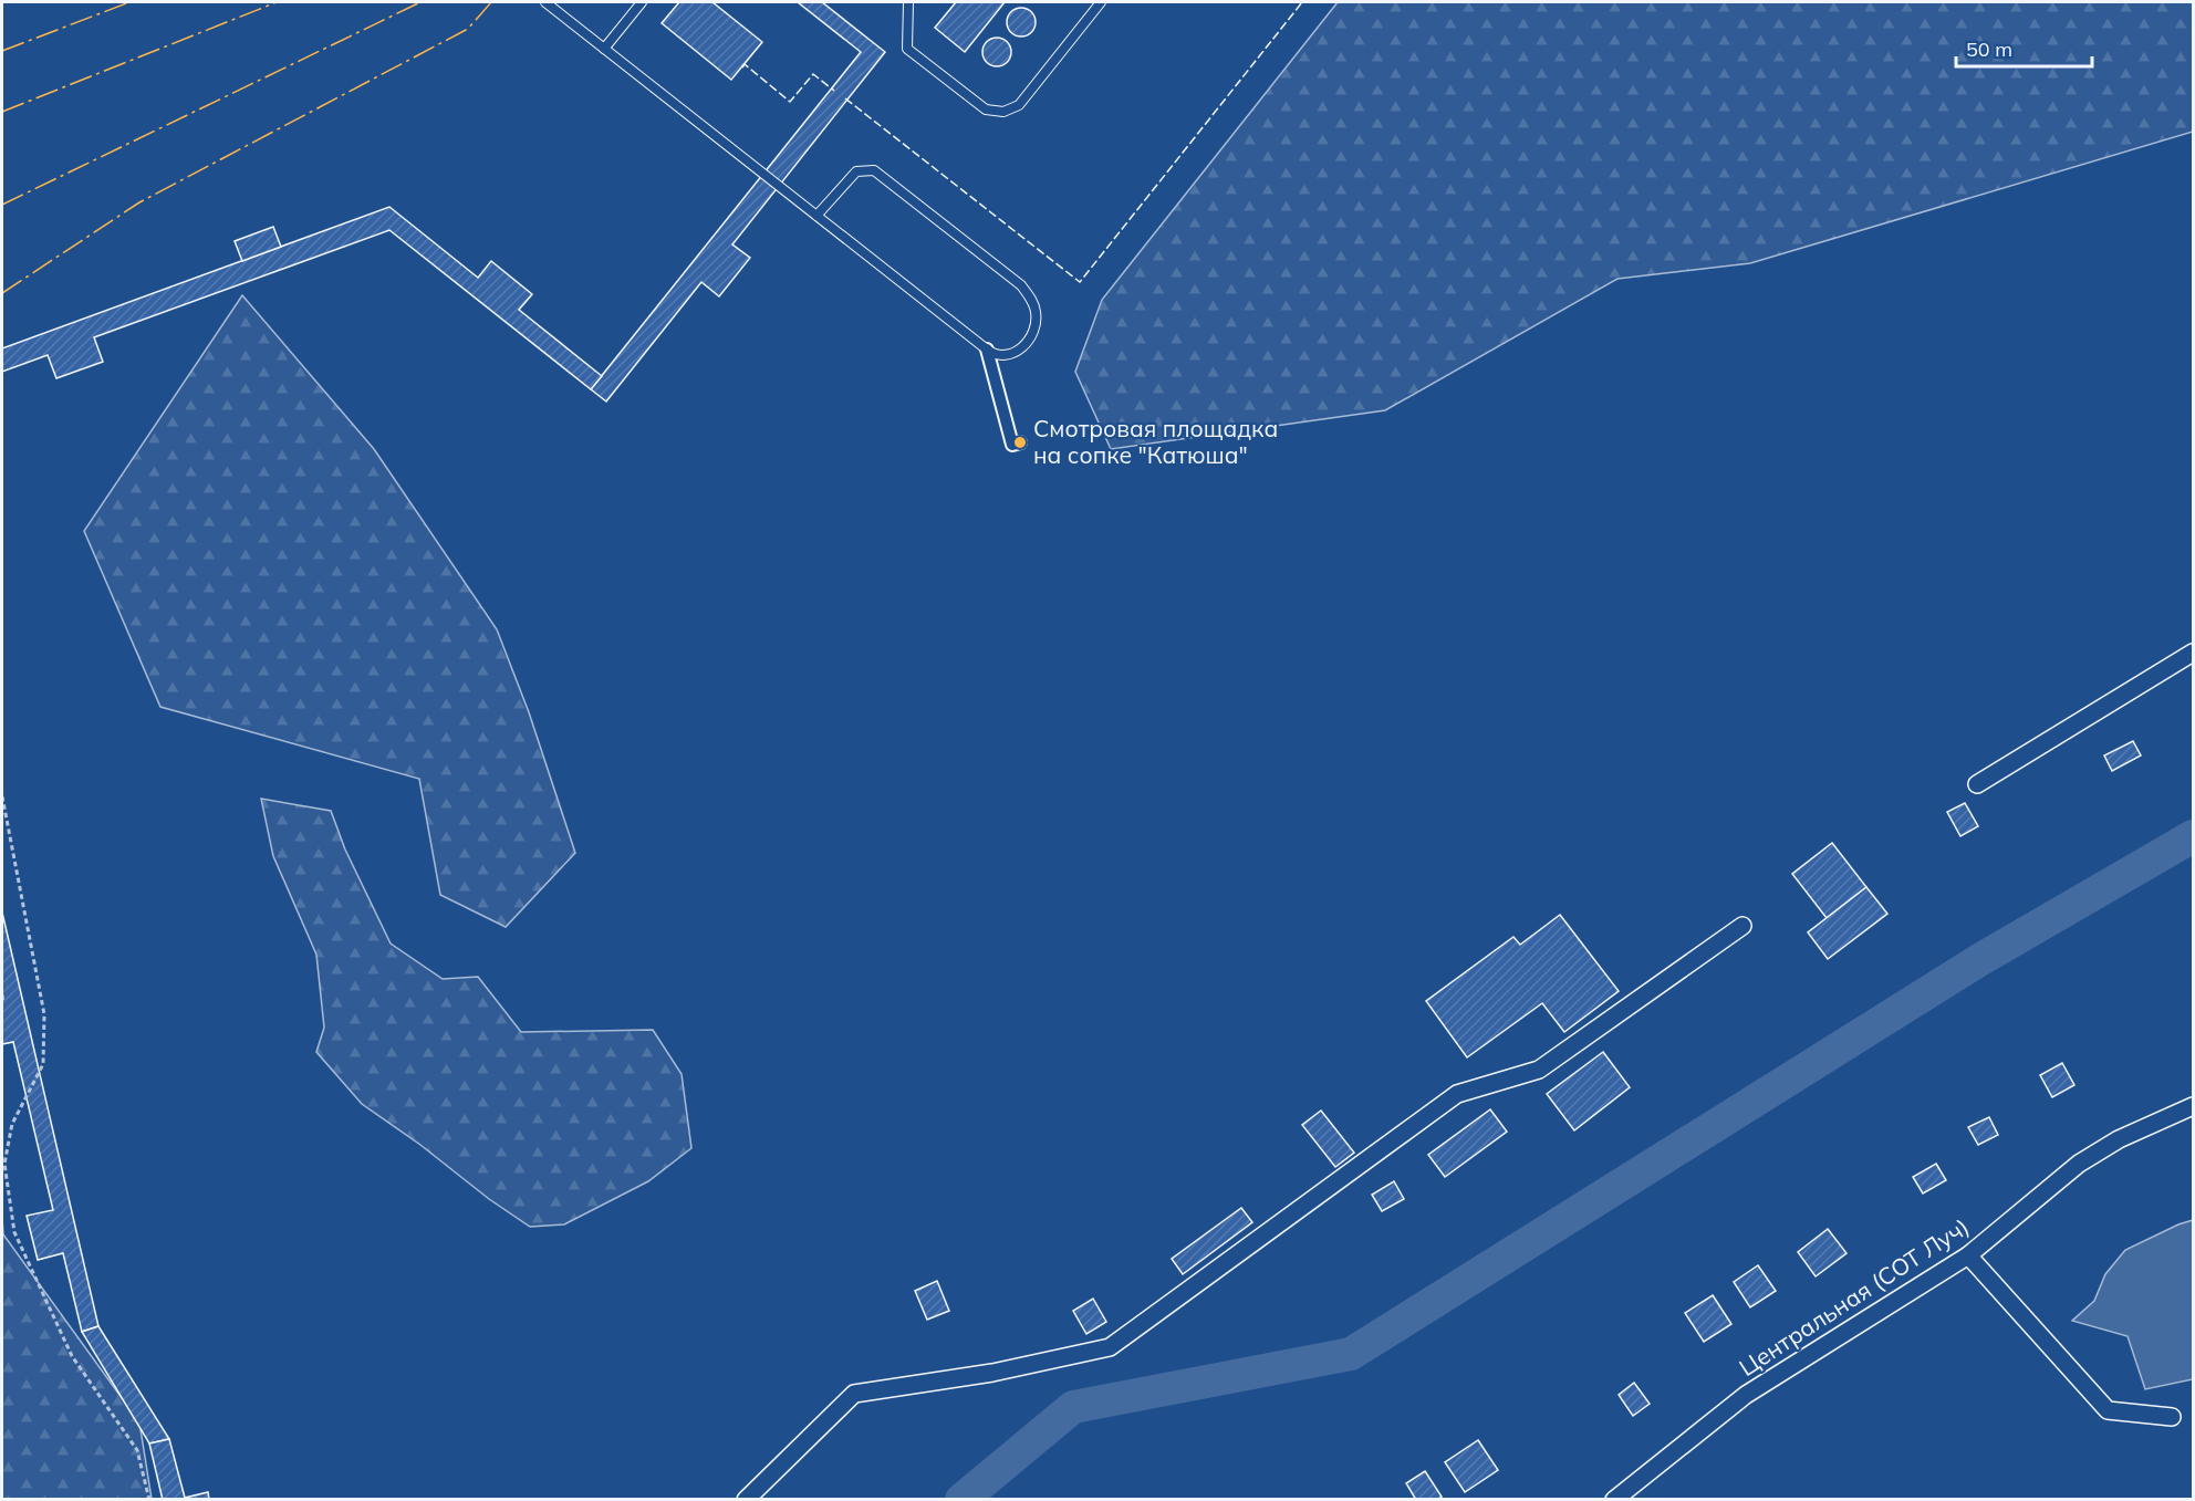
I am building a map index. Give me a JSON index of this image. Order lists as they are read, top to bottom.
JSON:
{
  "streets": {
    "street": ["Центральная (СОТ Луч)"]
  },
  "places": ["Смотровая площадка на сопке \"Катюша\""],
  "scale_bar": "50 m"
}
